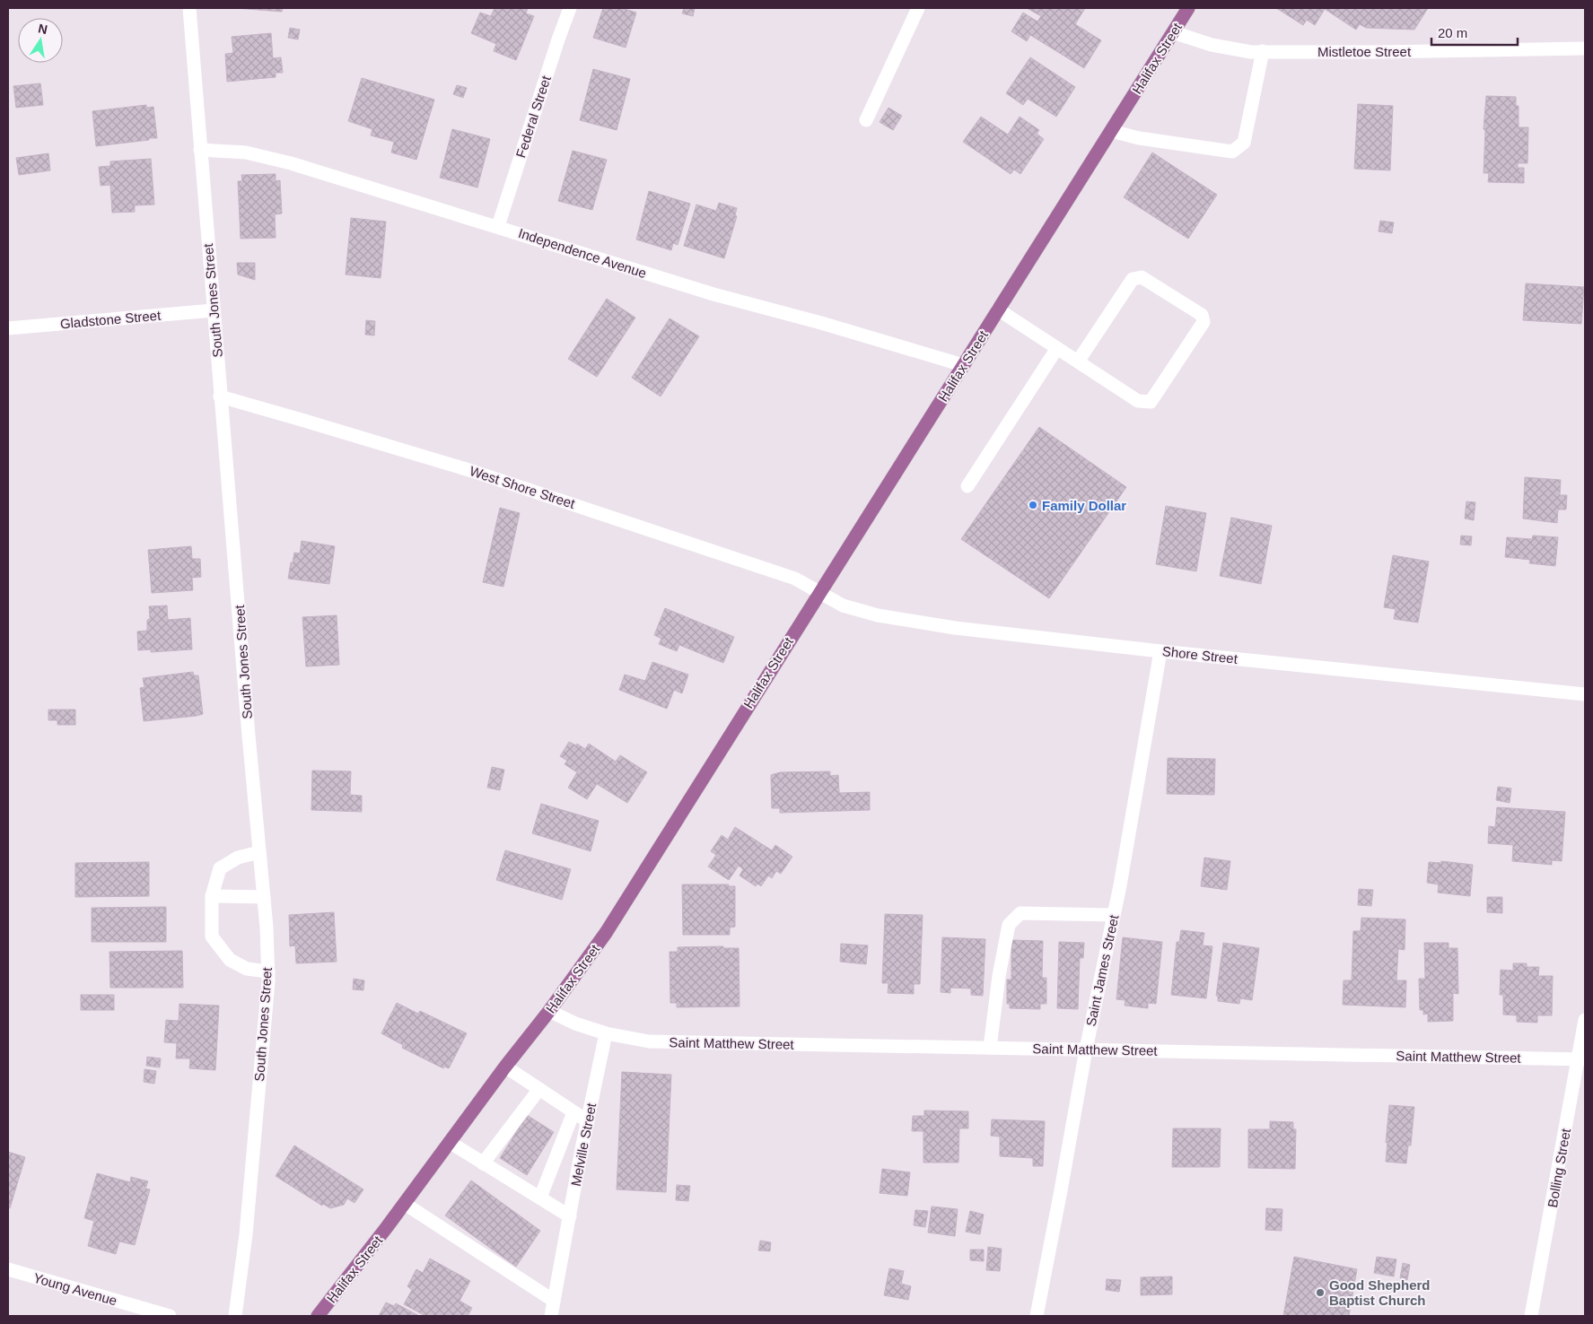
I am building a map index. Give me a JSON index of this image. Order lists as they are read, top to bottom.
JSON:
{
  "streets": {
    "main road": ["Halifax Street"],
    "street": [
      "Mistletoe Street",
      "Federal Street",
      "Independence Avenue",
      "South Jones Street",
      "Gladstone Street",
      "West Shore Street",
      "Shore Street",
      "Saint James Street",
      "Saint Matthew Street",
      "Melville Street",
      "Bolling Street",
      "Young Avenue"
    ]
  },
  "crossings": [
    ["Mistletoe Street", "Halifax Street"],
    ["Halifax Street", "Independence Avenue"],
    ["Halifax Street", "West Shore Street"],
    ["Halifax Street", "Shore Street"],
    ["Federal Street", "Independence Avenue"],
    ["Independence Avenue", "South Jones Street"],
    ["South Jones Street", "Gladstone Street"],
    ["South Jones Street", "West Shore Street"],
    ["West Shore Street", "Shore Street"],
    ["Shore Street", "Saint James Street"],
    ["Saint James Street", "Saint Matthew Street"],
    ["Saint Matthew Street", "Melville Street"],
    ["Saint Matthew Street", "Bolling Street"]
  ],
  "places": ["Family Dollar", "Good Shepherd Baptist Church"],
  "scale_bar": "20 m",
  "north": "top"
}
